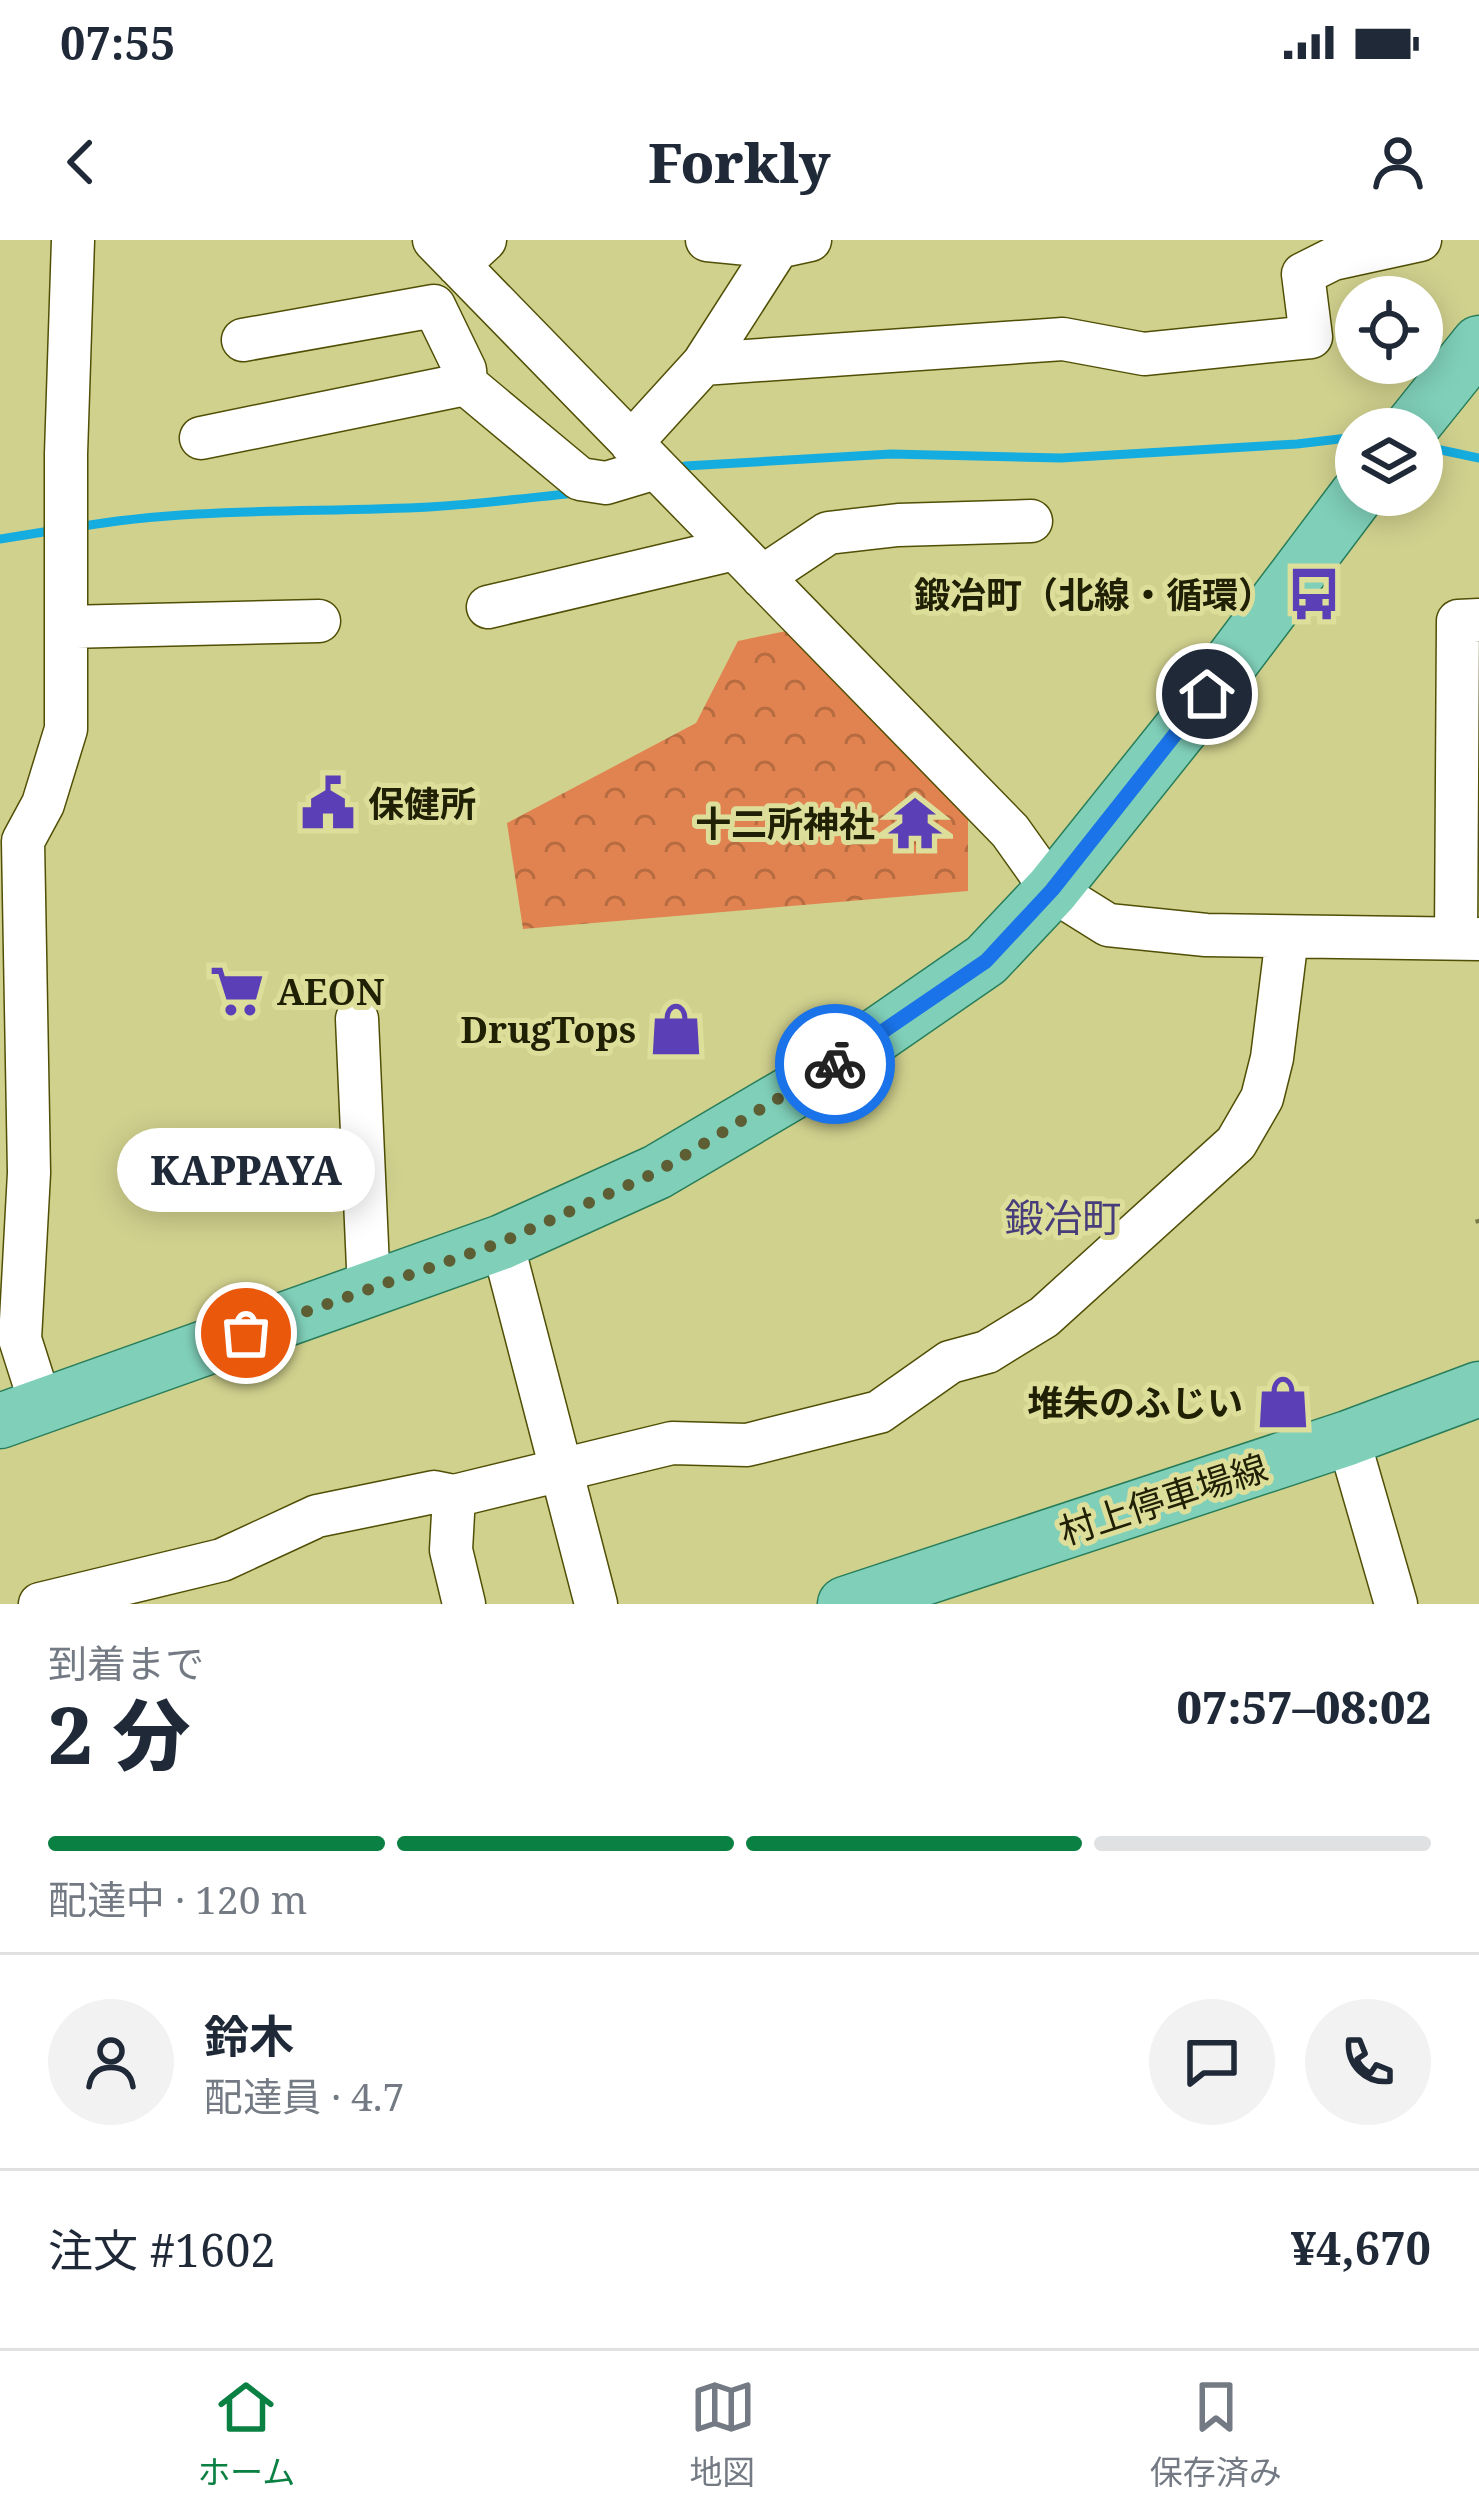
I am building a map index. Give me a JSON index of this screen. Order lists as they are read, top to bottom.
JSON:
{
  "streets": {
    "main road": ["村上停車場線"]
  },
  "districts": ["鍛冶町"],
  "places": {
    "bus stop": ["鍛冶町（北線・循環）"],
    "public building": ["保健所"],
    "temple": ["十二所神社"],
    "supermarket": ["AEON"],
    "shop": ["DrugTops", "堆朱のふじい"],
    "other": ["KAPPAYA"]
  },
  "page": {
    "status": "07:55",
    "header": "Forkly",
    "bubble": "KAPPAYA",
    "heading": ["2 分", "到着まで", "07:57–08:02"],
    "panel": [
      "鈴木",
      "配達員 · 4.7",
      "注文 #1602",
      "¥4,670"
    ],
    "bar": "配達中 · 120 m",
    "tabs": ["ホーム", "地図", "保存済み"]
  }
}
